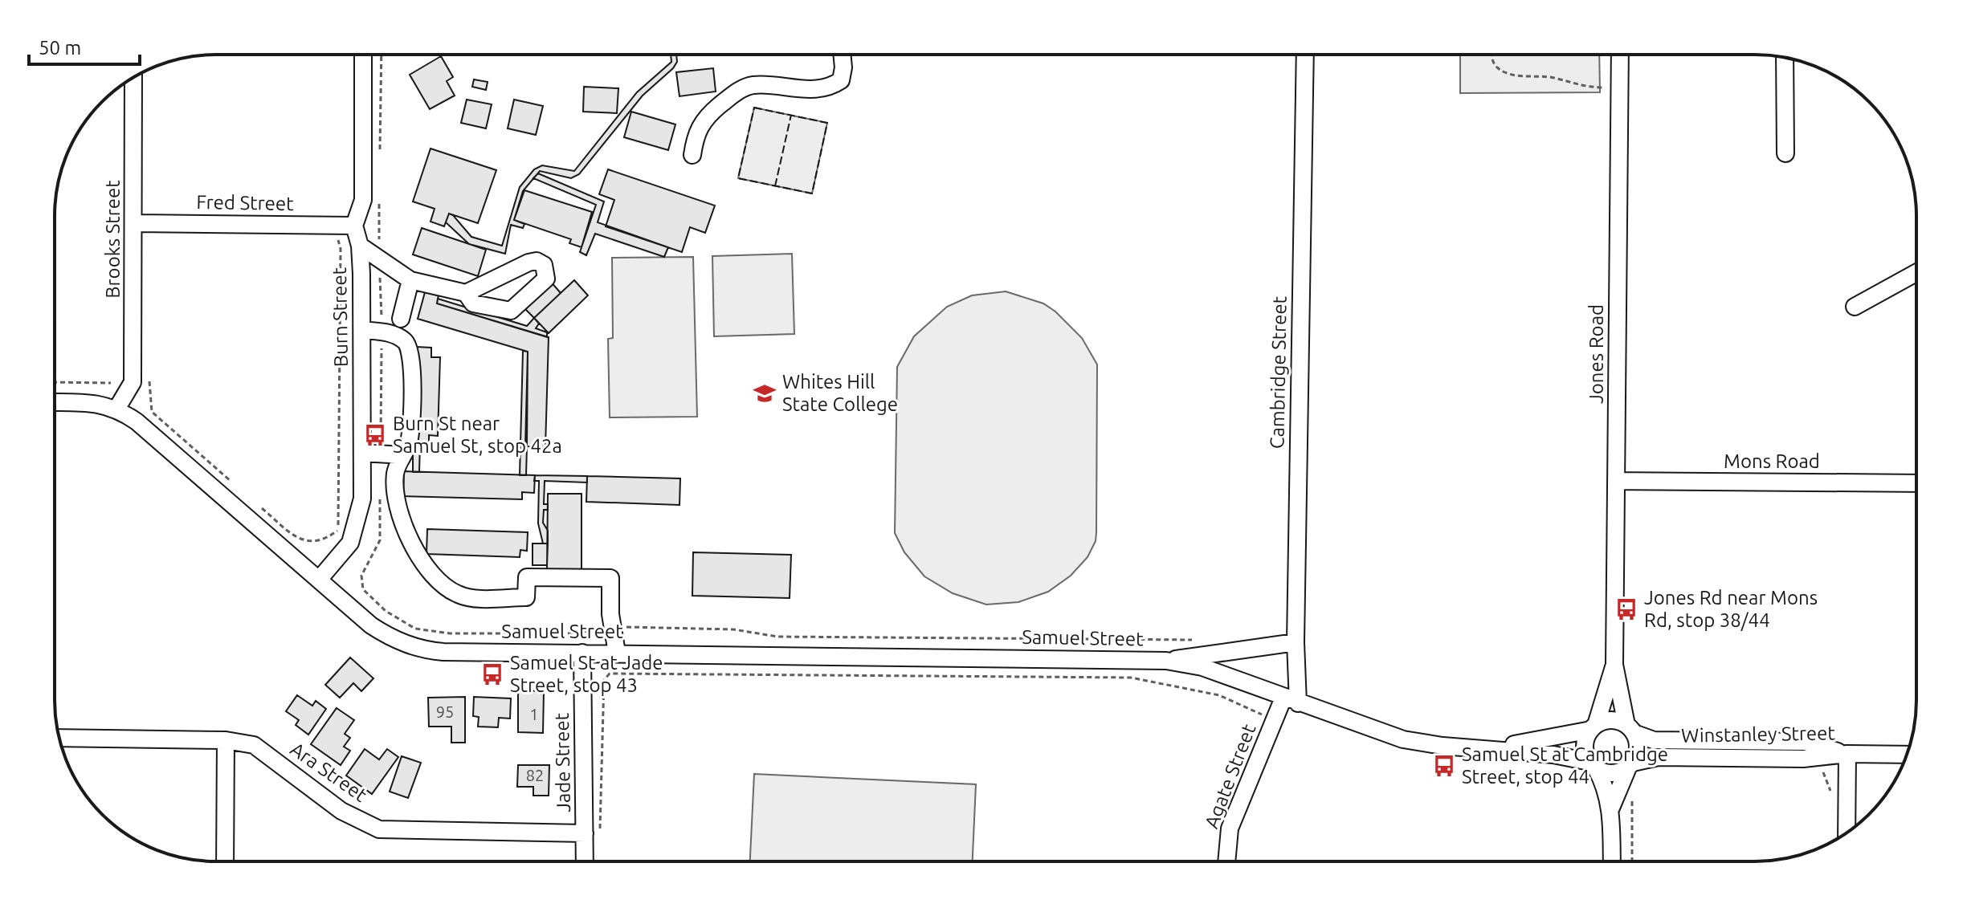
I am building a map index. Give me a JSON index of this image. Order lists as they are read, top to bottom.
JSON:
{
  "streets": {
    "street": [
      "Fred Street",
      "Brooks Street",
      "Burn Street",
      "Jones Road",
      "Cambridge Street",
      "Mons Road",
      "Samuel Street",
      "Winstanley Street",
      "Jade Street",
      "Ara Street",
      "Agate Street"
    ]
  },
  "crossings": [
    ["Fred Street", "Brooks Street"],
    ["Fred Street", "Burn Street"],
    ["Brooks Street", "Samuel Street"],
    ["Burn Street", "Samuel Street"],
    ["Jones Road", "Mons Road"],
    ["Jones Road", "Samuel Street"],
    ["Jones Road", "Winstanley Street"],
    ["Cambridge Street", "Samuel Street"],
    ["Cambridge Street", "Agate Street"],
    ["Samuel Street", "Winstanley Street"],
    ["Samuel Street", "Jade Street"],
    ["Samuel Street", "Agate Street"],
    ["Jade Street", "Ara Street"]
  ],
  "places": {
    "school or university": ["Whites Hill State College"],
    "bus stop": [
      "Burn St near Samuel St, stop 42a",
      "Jones Rd near Mons Rd, stop 38/44",
      "Samuel St at Jade Street, stop 43",
      "Samuel St at Cambridge Street, stop 44"
    ]
  },
  "house_numbers": ["95", "1", "82"],
  "scale_bar": "50 m"
}
